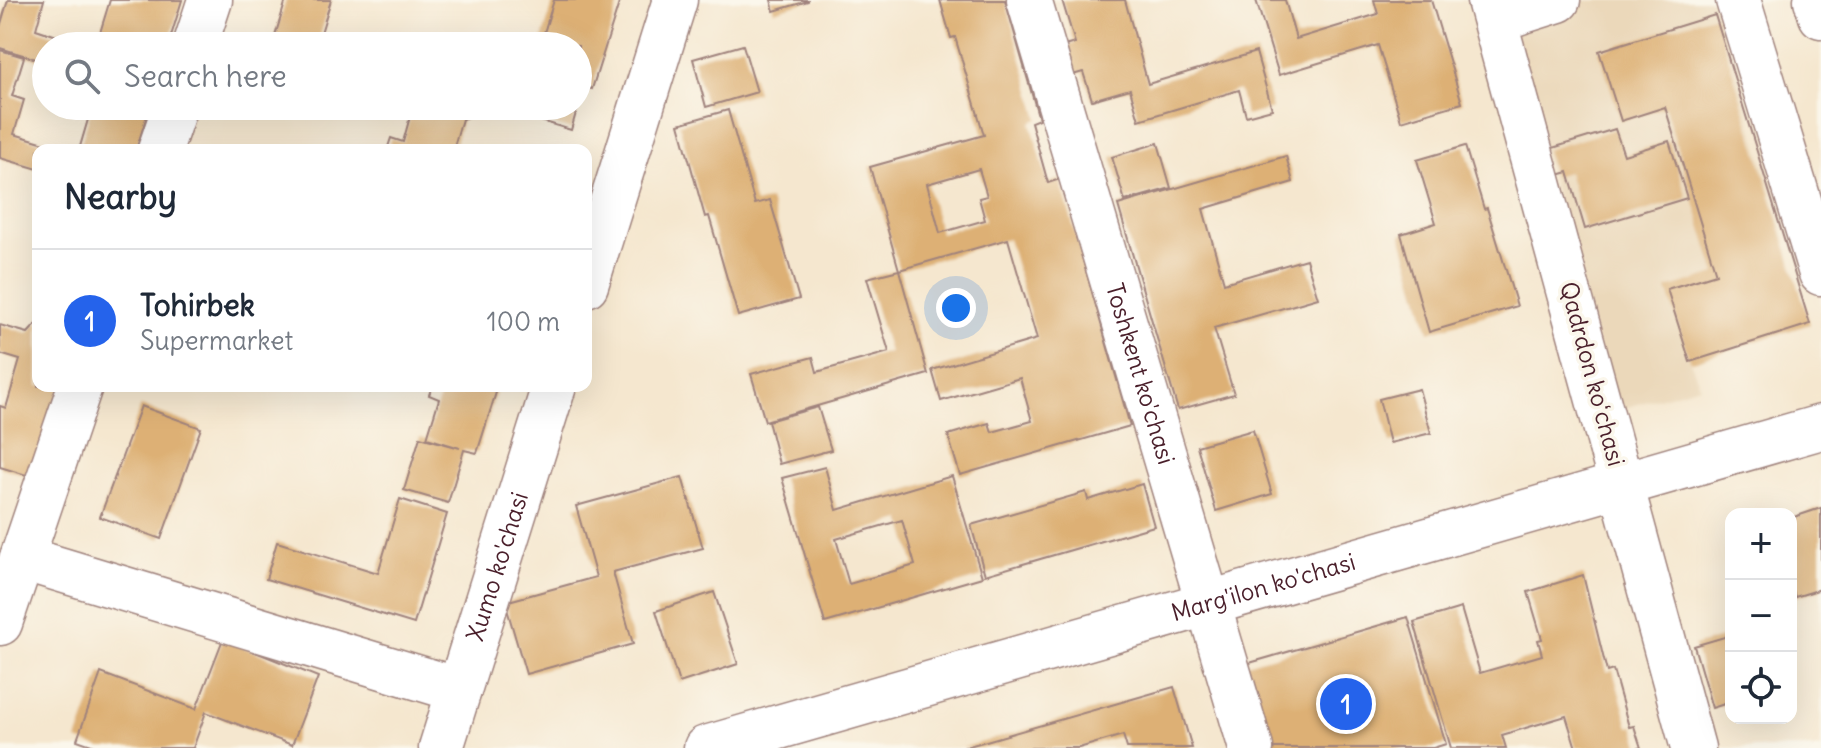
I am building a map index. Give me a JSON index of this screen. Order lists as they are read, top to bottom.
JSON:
{
  "streets": {
    "street": [
      "Toshkent ko'chasi",
      "Qadrdon koʻchasi",
      "Xumo ko'chasi",
      "Marg'ilon ko'chasi"
    ]
  },
  "crossings": [
    ["Toshkent ko'chasi", "Marg'ilon ko'chasi"],
    ["Qadrdon koʻchasi", "Marg'ilon ko'chasi"]
  ],
  "page": {
    "search": "Search here",
    "heading": "Nearby",
    "list": [
      {
        "mark": "1",
        "name": "Tohirbek",
        "note": "Supermarket",
        "value": "100 m"
      }
    ],
    "map_buttons": ["+", "−"],
    "pins": "1"
  }
}
